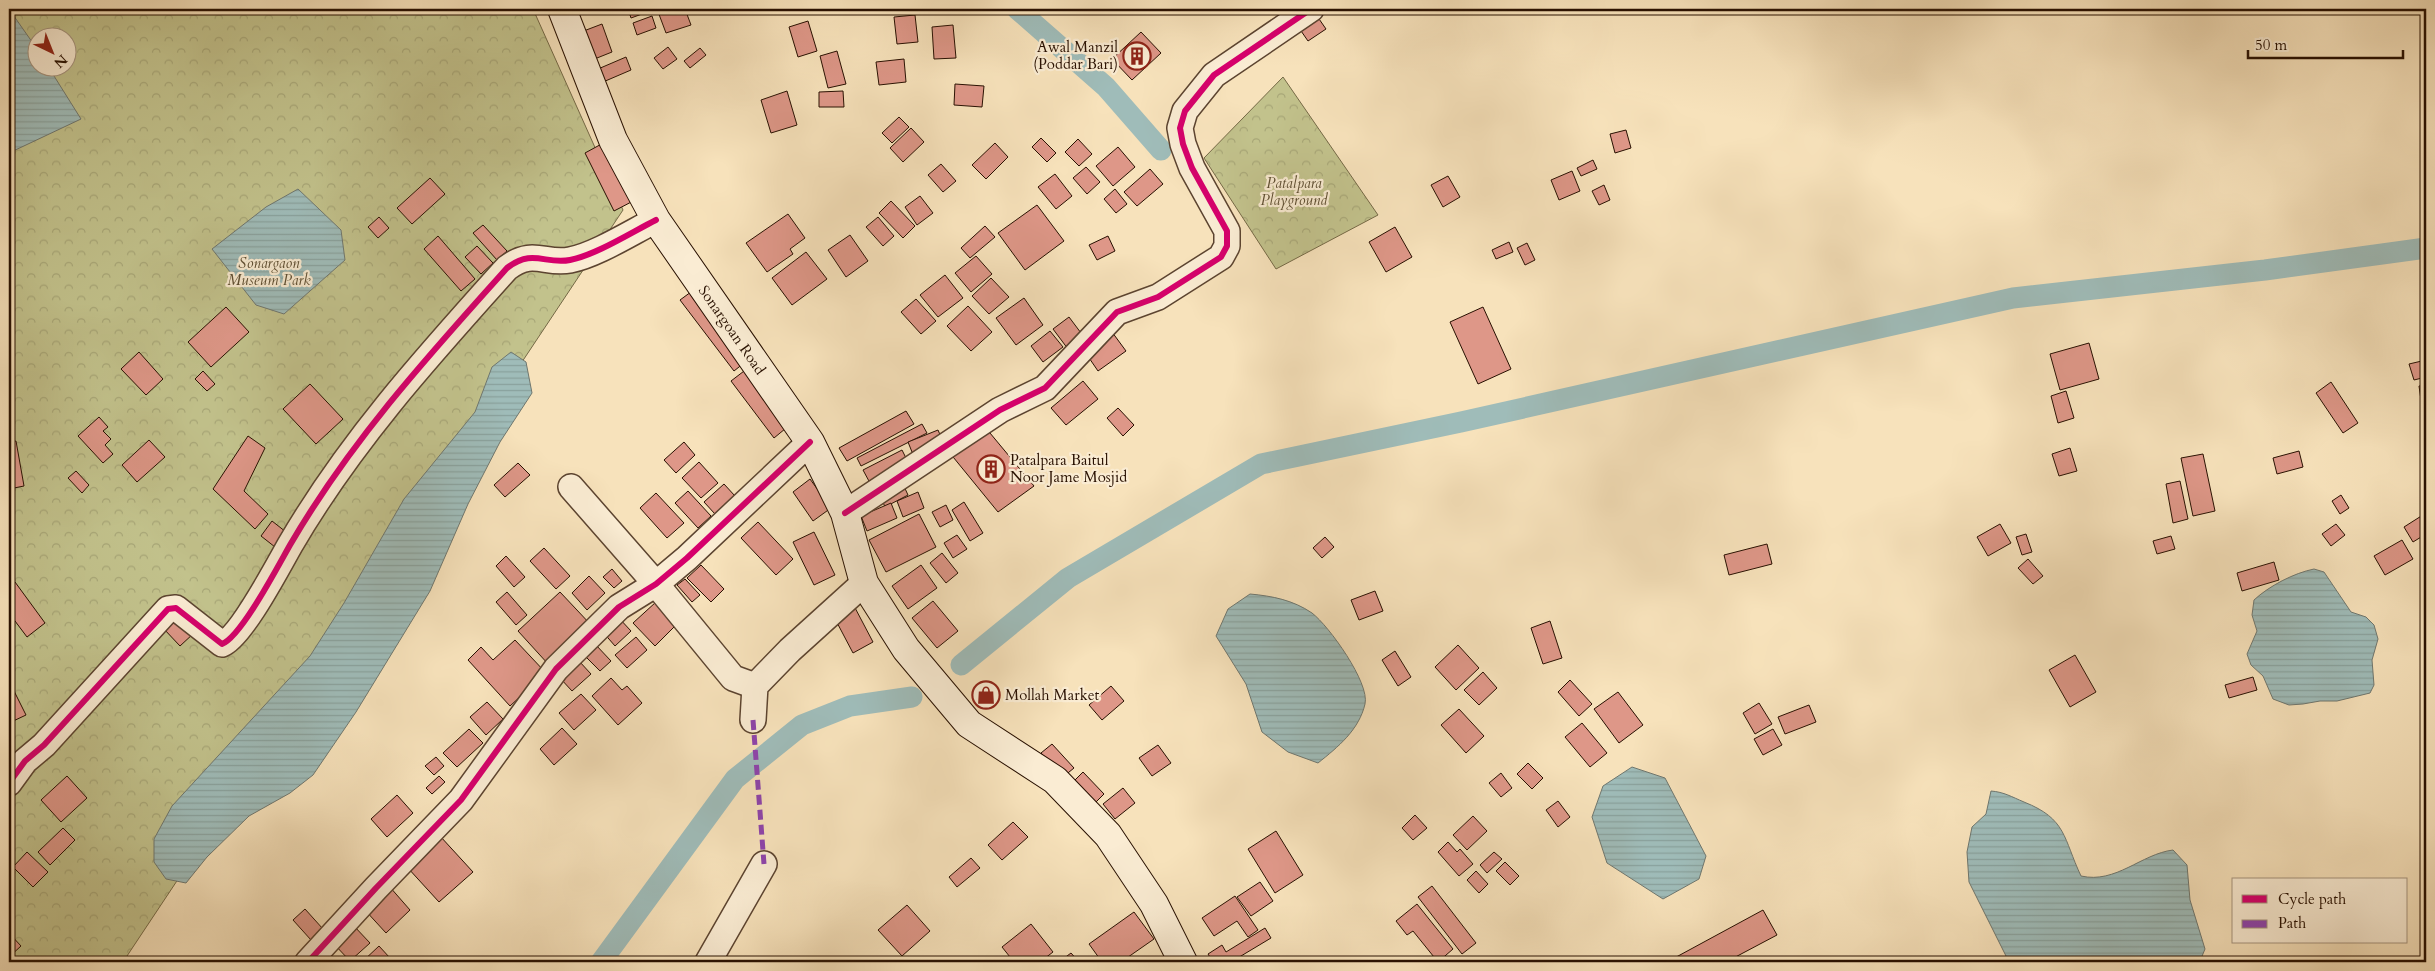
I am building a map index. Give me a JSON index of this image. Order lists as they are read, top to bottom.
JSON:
{
  "streets": {
    "main road": ["Sonargoan Road"]
  },
  "parks": ["Patalpara Playground", "Sonargaon Museum Park"],
  "places": {
    "building": ["Awal Manzil (Poddar Bari)", "Patalpara Baitul Noor Jame Mosjid"],
    "shop": ["Mollah Market"]
  },
  "legend": ["Cycle path", "Path"],
  "scale_bar": "50 m",
  "north": "bottom right"
}
